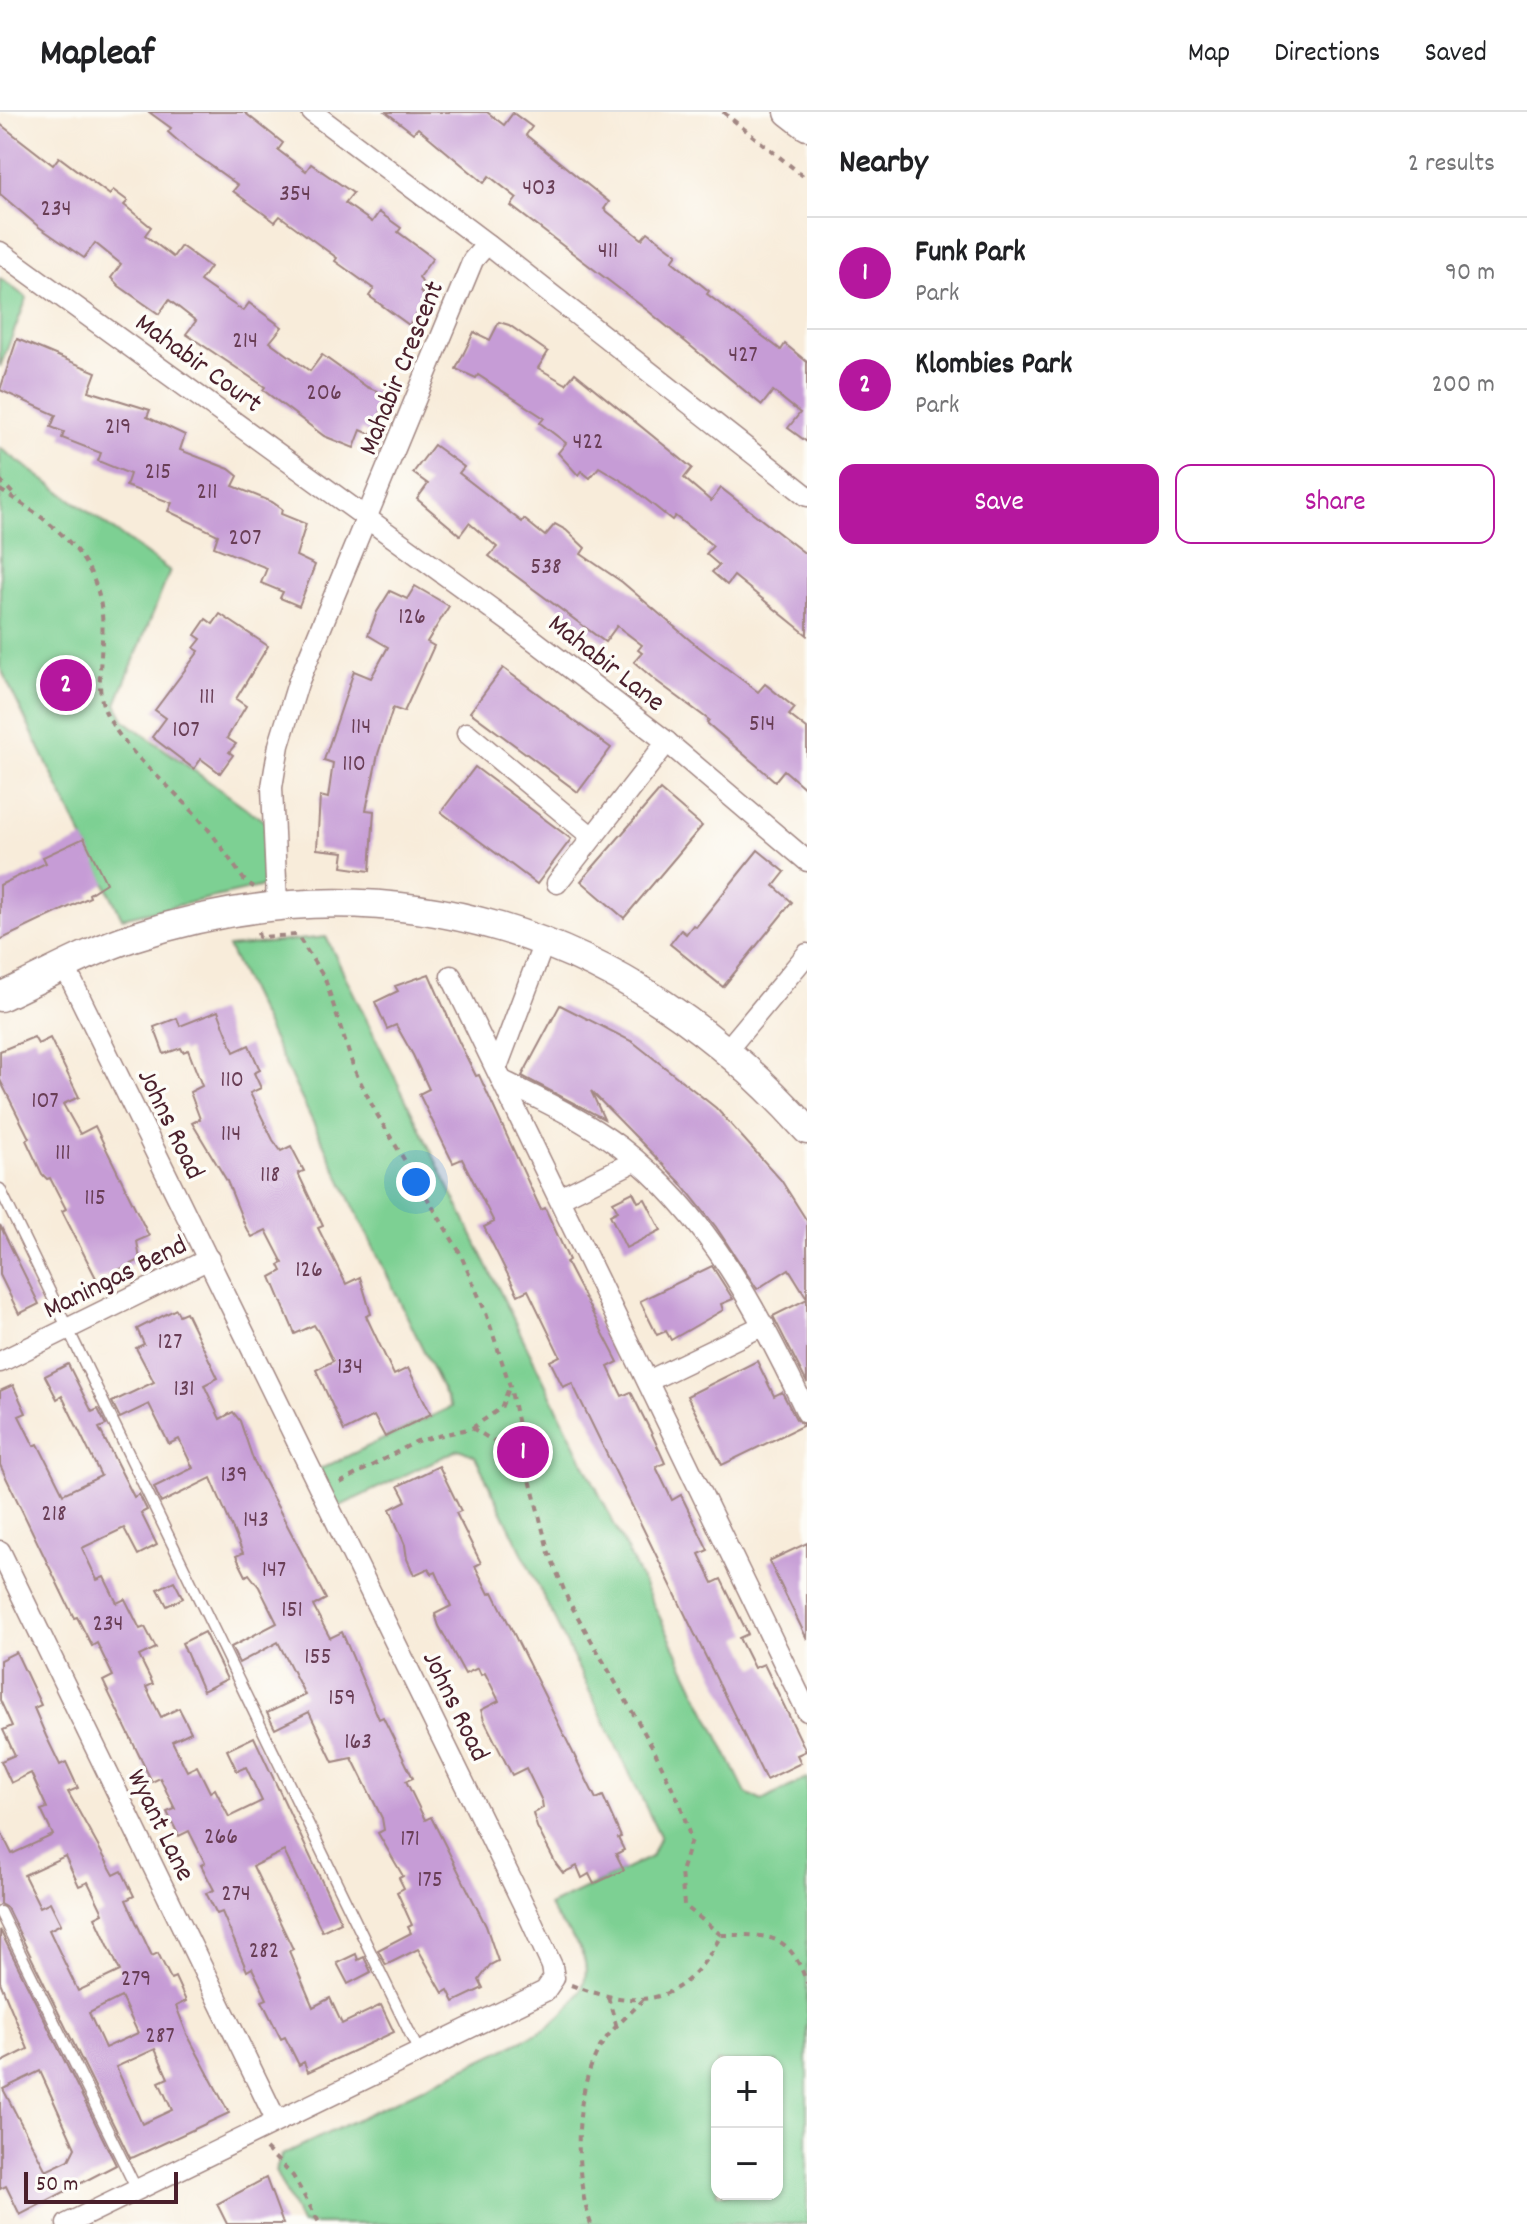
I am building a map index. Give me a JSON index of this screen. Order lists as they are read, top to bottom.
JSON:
{
  "streets": {
    "street": [
      "Mahabir Court",
      "Mahabir Crescent",
      "Mahabir Lane",
      "Johns Road",
      "Maningas Bend",
      "Wyant Lane"
    ]
  },
  "crossings": [
    ["Mahabir Court", "Mahabir Crescent"],
    ["Mahabir Court", "Mahabir Lane"],
    ["Mahabir Crescent", "Mahabir Lane"],
    ["Johns Road", "Maningas Bend"],
    ["Johns Road", "Wyant Lane"]
  ],
  "house_numbers": [
    "403",
    "354",
    "234",
    "411",
    "214",
    "427",
    "206",
    "219",
    "422",
    "215",
    "211",
    "207",
    "538",
    "126",
    "111",
    "514",
    "114",
    "107",
    "110",
    "110",
    "107",
    "114",
    "111",
    "118",
    "115",
    "126",
    "127",
    "134",
    "131",
    "139",
    "218",
    "143",
    "147",
    "151",
    "234",
    "155",
    "159",
    "163",
    "266",
    "171",
    "175",
    "274",
    "282",
    "279",
    "287"
  ],
  "scale_bar": "50 m",
  "page": {
    "header": "Mapleaf",
    "nav": ["Map", "Directions", "Saved"],
    "heading": ["Nearby", "2 results"],
    "list": [
      {
        "mark": "1",
        "name": "Funk Park",
        "note": "Park",
        "value": "90 m"
      },
      {
        "mark": "2",
        "name": "Klombies Park",
        "note": "Park",
        "value": "200 m"
      }
    ],
    "buttons": ["Save", "Share"],
    "pins": ["2", "1"],
    "map_buttons": ["+", "−"],
    "scale": "50 m"
  }
}
